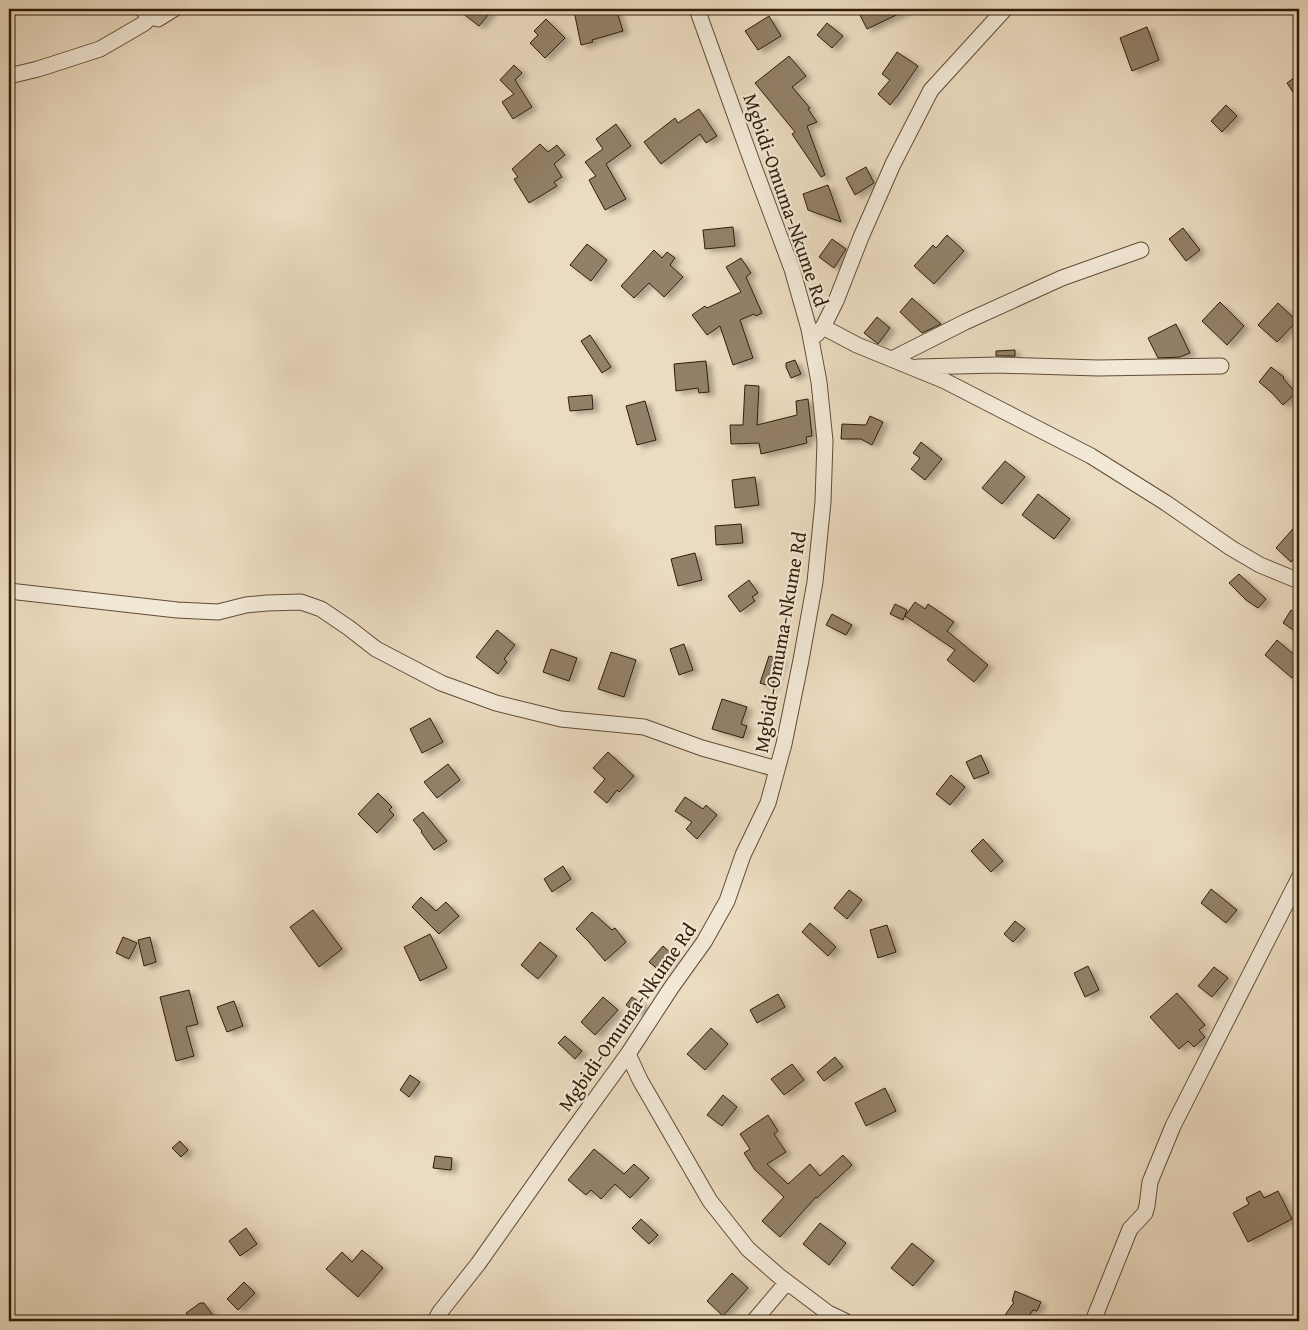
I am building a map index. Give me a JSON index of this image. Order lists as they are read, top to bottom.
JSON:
{
  "streets": {
    "street": ["Mgbidi-Omuma-Nkume Rd"]
  }
}
